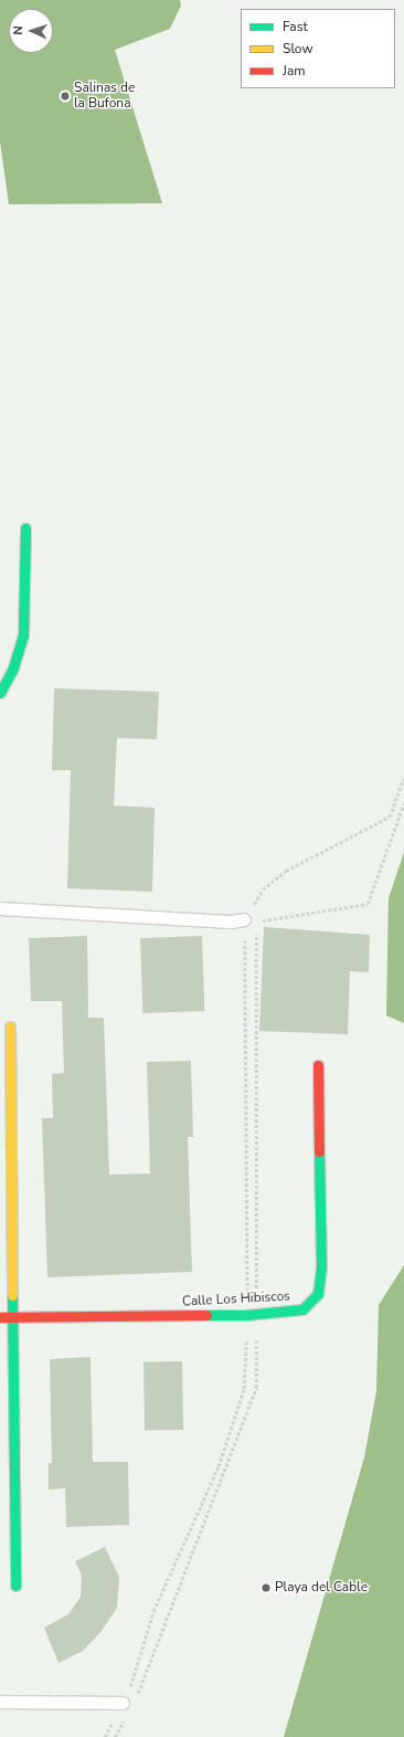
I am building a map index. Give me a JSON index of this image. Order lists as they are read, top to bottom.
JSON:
{
  "streets": {
    "street": ["Calle Los Hibiscos"]
  },
  "places": ["Salinas de la Bufona", "Playa del Cable"],
  "legend": ["Fast", "Slow", "Jam"],
  "north": "left"
}
